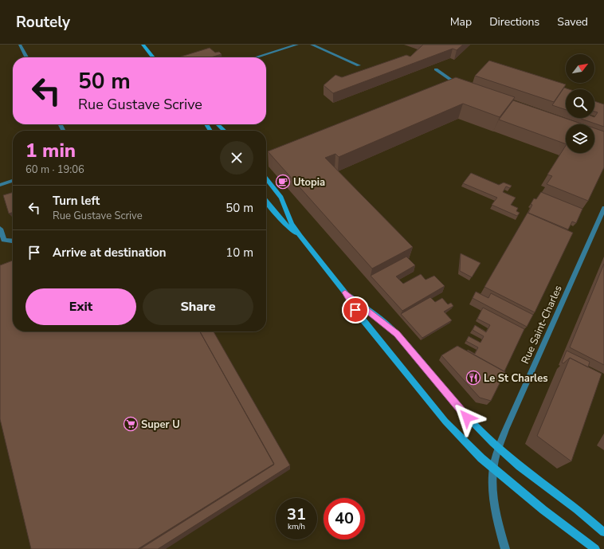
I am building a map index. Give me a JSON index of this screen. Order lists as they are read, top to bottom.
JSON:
{
  "streets": {
    "street": ["Rue Saint-Charles"]
  },
  "places": {
    "cafe": ["Utopia"],
    "restaurant": ["Le St Charles"],
    "supermarket": ["Super U"]
  },
  "north": "top right",
  "page": {
    "header": "Routely",
    "nav": ["Map", "Directions", "Saved"],
    "turn": ["50 m", "Rue Gustave Scrive"],
    "heading": ["1 min", "60 m · 19:06"],
    "list": [
      {
        "name": "Turn left",
        "note": "Rue Gustave Scrive",
        "value": "50 m"
      },
      {
        "name": "Arrive at destination",
        "value": "10 m"
      }
    ],
    "buttons": ["Exit", "Share"],
    "speed": "31 km/h",
    "limit": "40"
  }
}
